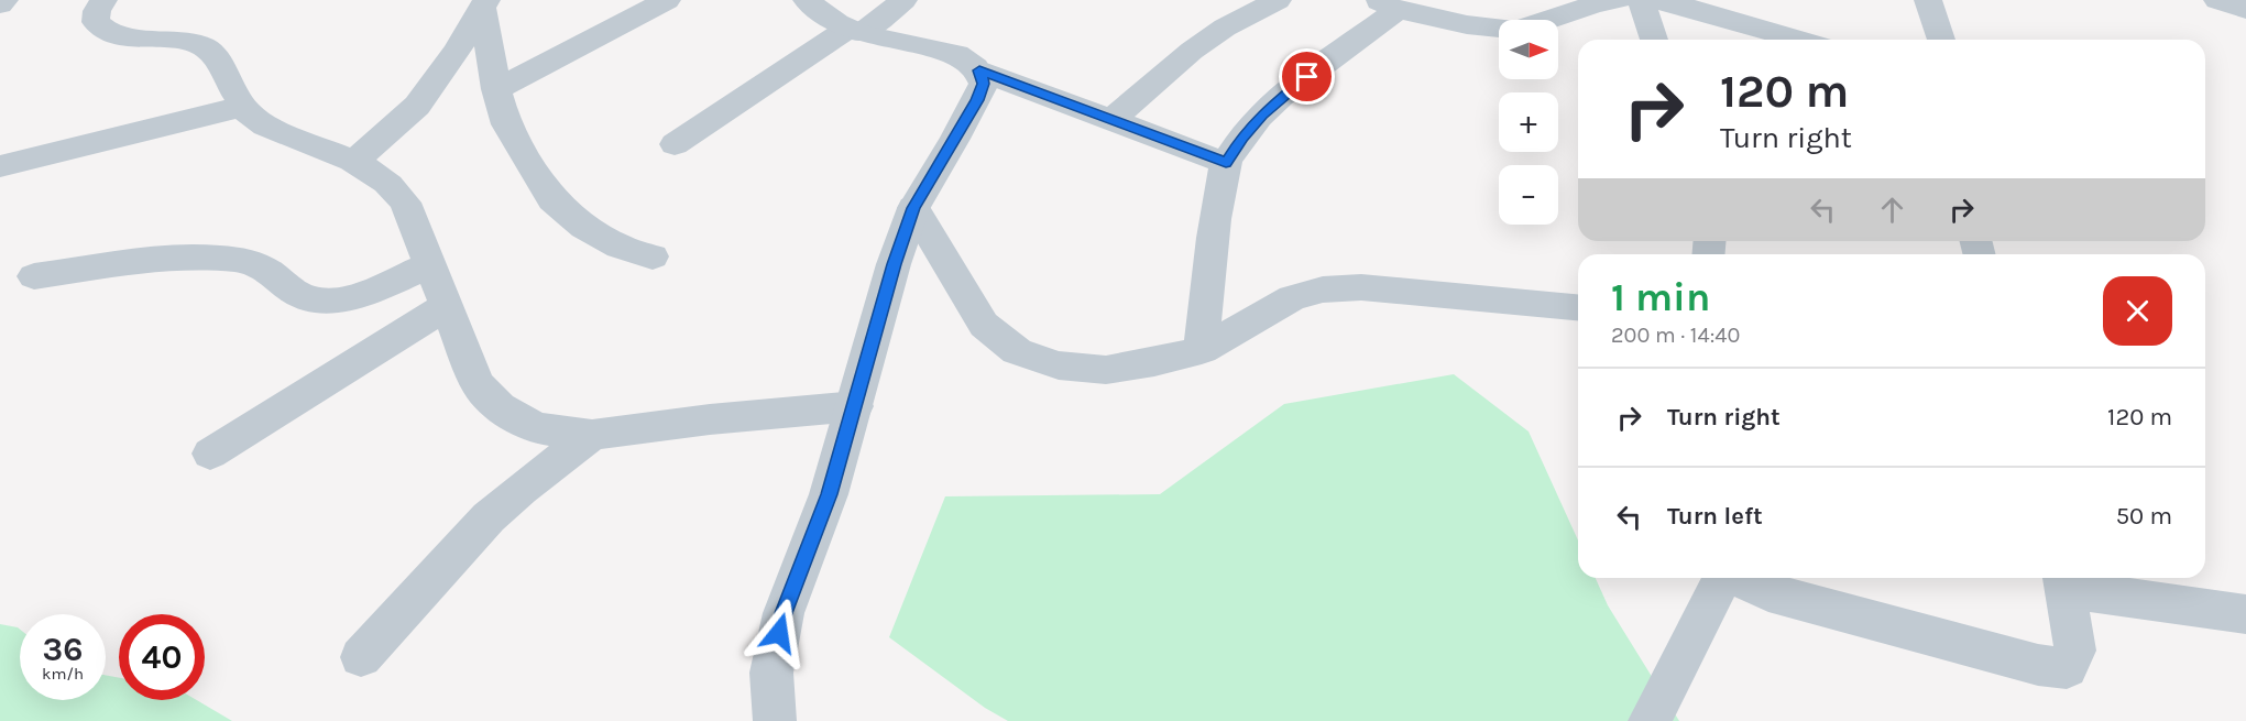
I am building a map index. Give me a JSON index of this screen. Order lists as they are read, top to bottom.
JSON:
{
  "north": "right",
  "page": {
    "map_buttons": ["+", "−"],
    "turn": ["120 m", "Turn right"],
    "heading": ["1 min", "200 m · 14:40"],
    "list": [
      {
        "name": "Turn right",
        "value": "120 m"
      },
      {
        "name": "Turn left",
        "value": "50 m"
      }
    ],
    "speed": "36 km/h",
    "limit": "40"
  }
}
